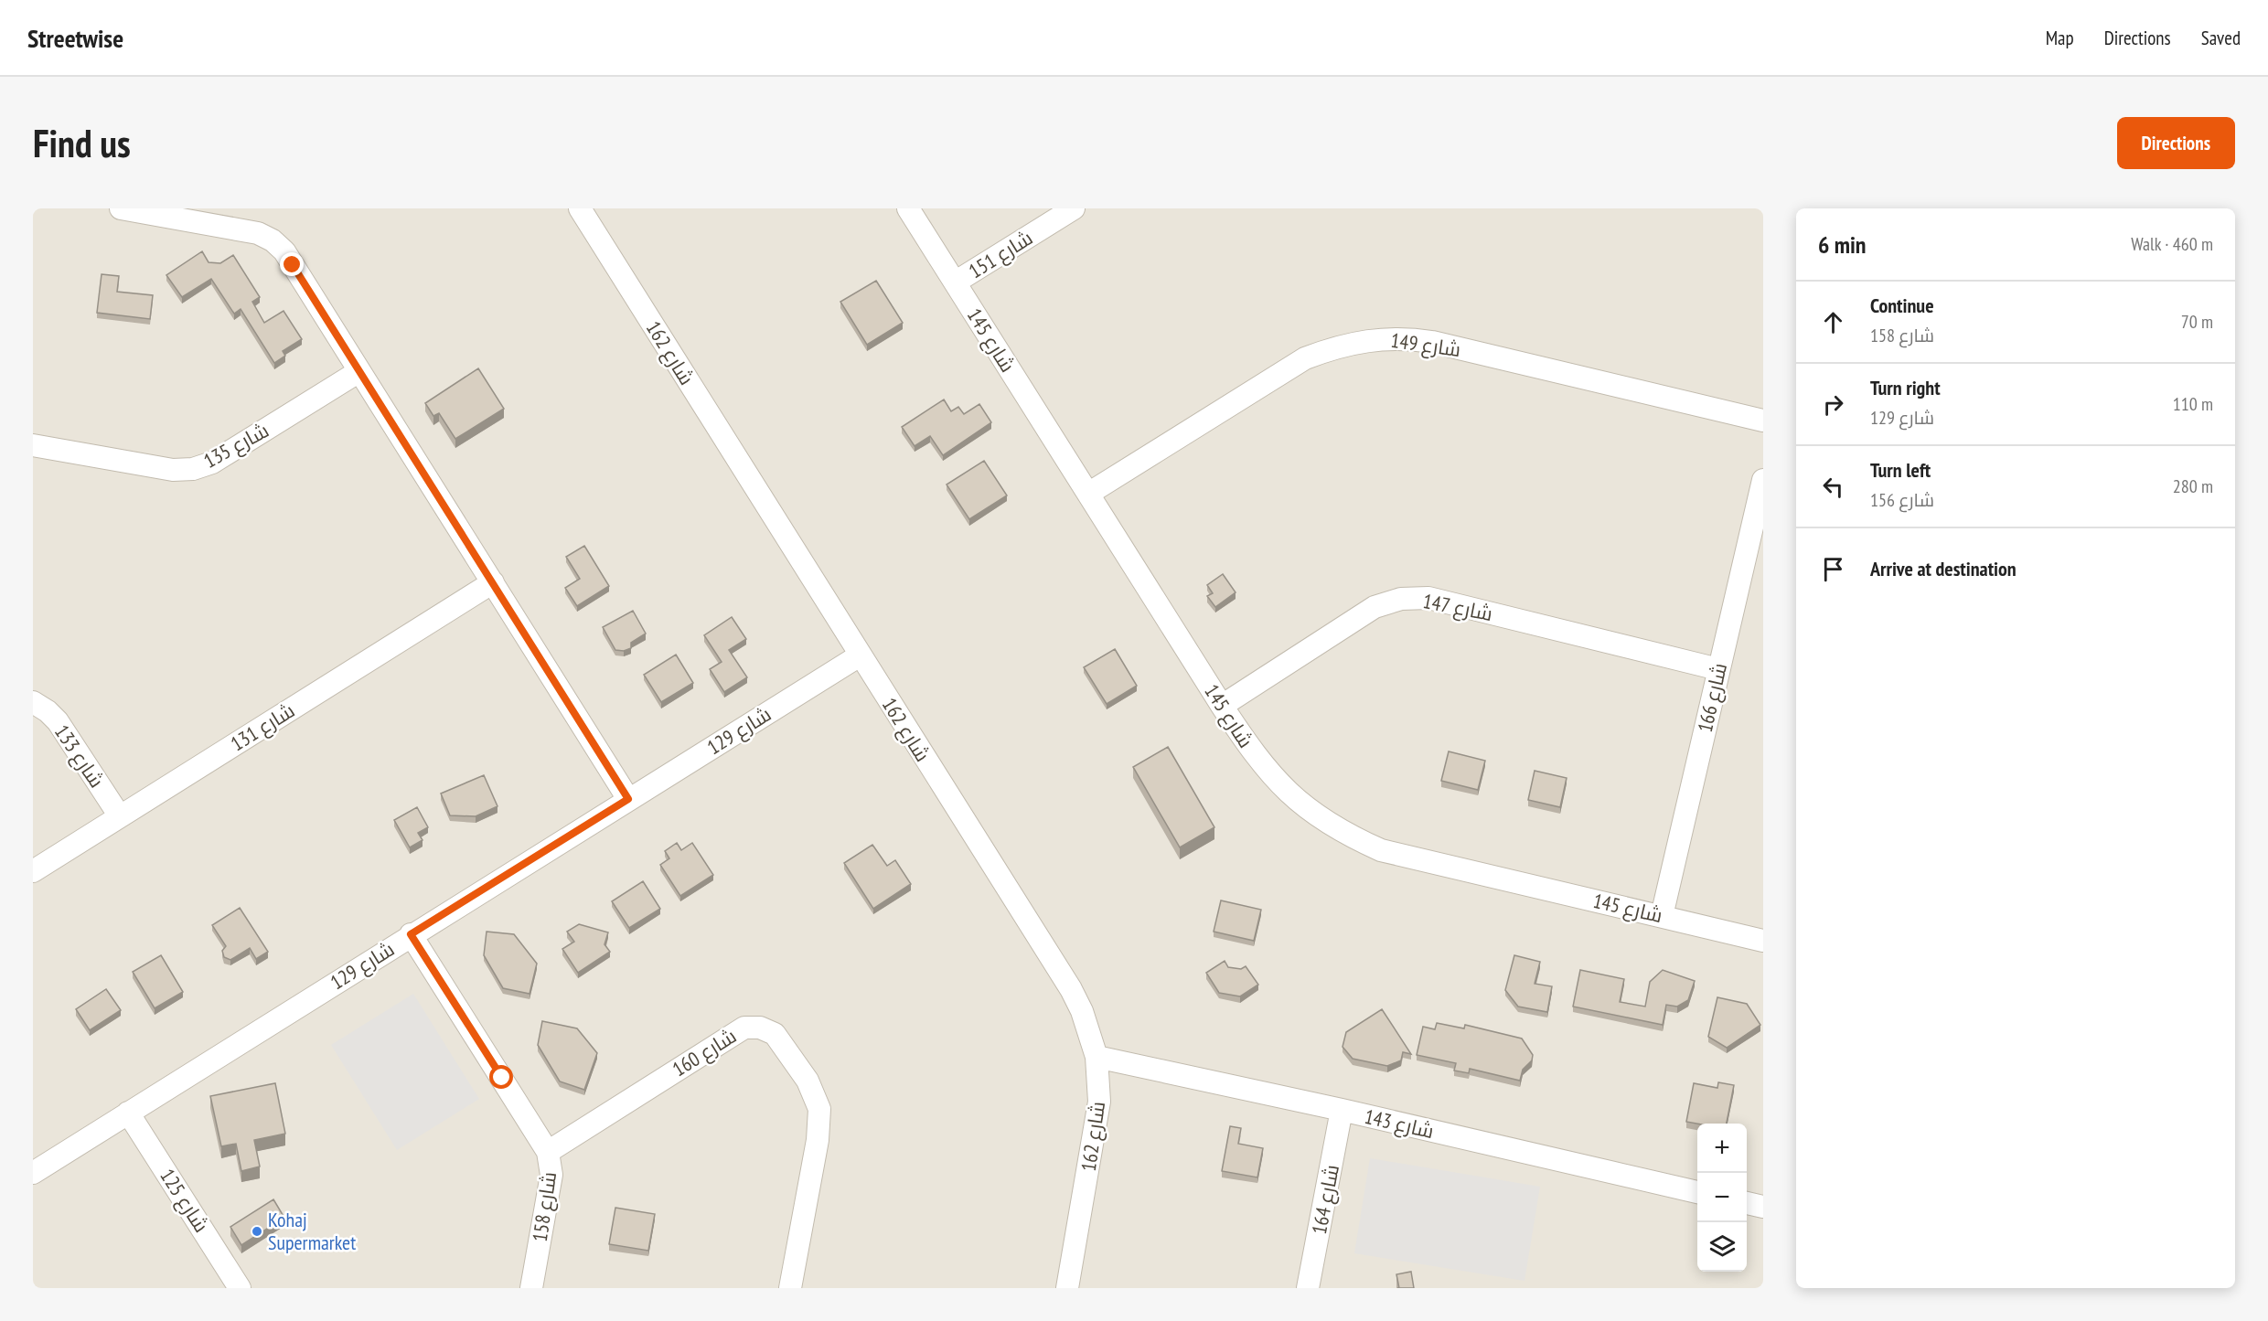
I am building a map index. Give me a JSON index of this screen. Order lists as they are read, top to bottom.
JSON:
{
  "streets": {
    "street": [
      "شارع 151",
      "شارع 145",
      "شارع 149",
      "شارع 162",
      "شارع 135",
      "شارع 147",
      "شارع 166",
      "شارع 131",
      "شارع 129",
      "شارع 133",
      "شارع 160",
      "شارع 143",
      "شارع 164",
      "شارع 125",
      "شارع 158"
    ]
  },
  "crossings": [
    ["شارع 151", "شارع 145"],
    ["شارع 145", "شارع 149"],
    ["شارع 145", "شارع 147"],
    ["شارع 145", "شارع 166"],
    ["شارع 162", "شارع 129"],
    ["شارع 162", "شارع 143"],
    ["شارع 147", "شارع 166"],
    ["شارع 131", "شارع 133"],
    ["شارع 129", "شارع 125"],
    ["شارع 129", "شارع 158"],
    ["شارع 160", "شارع 158"],
    ["شارع 143", "شارع 164"]
  ],
  "places": ["Kohaj Supermarket"],
  "page": {
    "header": "Streetwise",
    "nav": ["Map", "Directions", "Saved"],
    "buttons": "Directions",
    "title": "Find us",
    "heading": ["6 min", "Walk · 460 m"],
    "list": [
      ["Continue", "شارع 158", "70 m"],
      ["Turn right", "شارع 129", "110 m"],
      ["Turn left", "شارع 156", "280 m"],
      "Arrive at destination"
    ],
    "map_buttons": ["+", "−"]
  }
}
